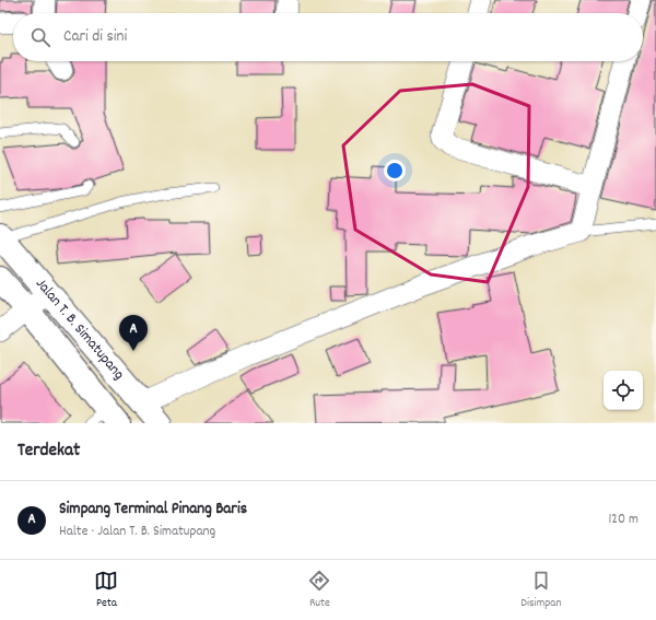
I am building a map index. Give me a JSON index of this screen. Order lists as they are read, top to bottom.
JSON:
{
  "streets": {
    "main road": ["Jalan T. B. Simatupang"]
  },
  "page": {
    "search": "Cari di sini",
    "pins": "A",
    "heading": "Terdekat",
    "list": [
      {
        "mark": "A",
        "name": "Simpang Terminal Pinang Baris",
        "note": "Halte · Jalan T. B. Simatupang",
        "value": "120 m"
      }
    ],
    "nav": ["Peta", "Rute", "Disimpan"]
  }
}
